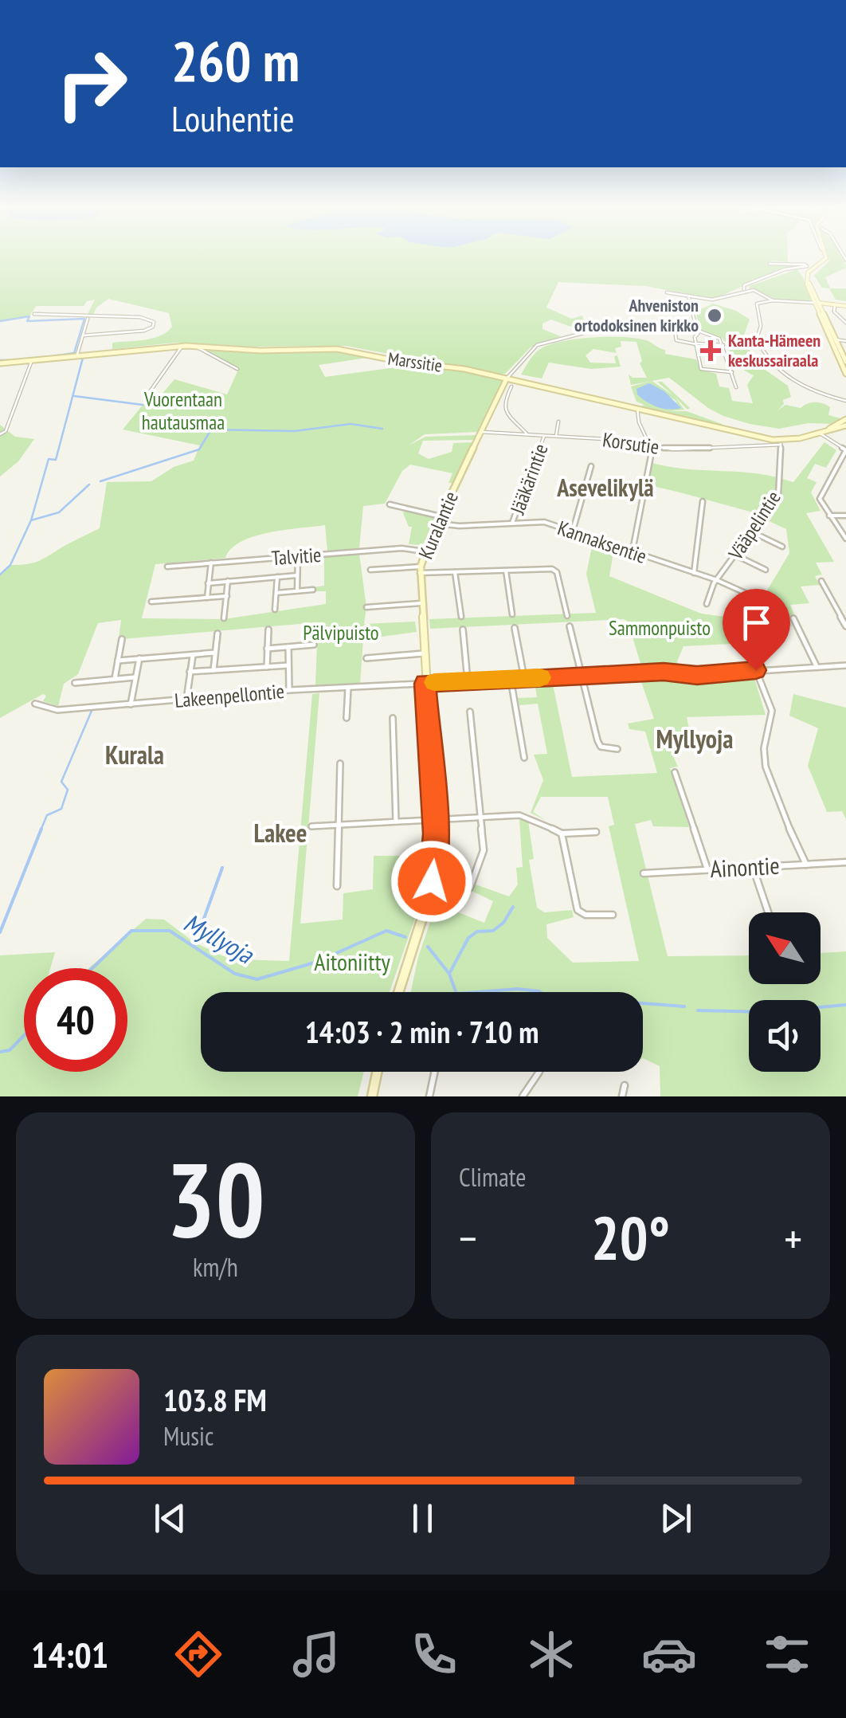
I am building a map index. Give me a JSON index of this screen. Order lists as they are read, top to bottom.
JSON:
{
  "streets": {
    "main road": ["Marssitie", "Kuralantie"],
    "street": [
      "Korsutie",
      "Jääkärintie",
      "Vääpelintie",
      "Kannaksentie",
      "Talvitie",
      "Lakeenpellontie",
      "Ainontie"
    ]
  },
  "crossings": [
    ["Marssitie", "Korsutie"],
    ["Marssitie", "Kuralantie"],
    ["Marssitie", "Vääpelintie"],
    ["Korsutie", "Jääkärintie"],
    ["Korsutie", "Kuralantie"],
    ["Korsutie", "Vääpelintie"],
    ["Jääkärintie", "Kannaksentie"],
    ["Kuralantie", "Kannaksentie"],
    ["Kuralantie", "Talvitie"],
    ["Kuralantie", "Lakeenpellontie"],
    ["Vääpelintie", "Kannaksentie"]
  ],
  "districts": [
    "Asevelikylä",
    "Myllyoja",
    "Kurala",
    "Lakee"
  ],
  "water": ["Myllyoja"],
  "parks": [
    "Vuorentaan hautausmaa",
    "Sammonpuisto",
    "Pälvipuisto",
    "Aitoniitty"
  ],
  "places": {
    "other": ["Ahveniston ortodoksinen kirkko"],
    "health": ["Kanta-Hämeen keskussairaala"]
  },
  "north": "top left",
  "page": {
    "turn": ["260 m", "Louhentie"],
    "limit": "40",
    "trip": "14:03 · 2 min · 710 m",
    "tile": [
      ["30", "km/h"],
      "Climate"
    ],
    "heat": ["−", "20°", "+"],
    "song": ["103.8 FM", "Music"],
    "tabs": "14:01"
  }
}
